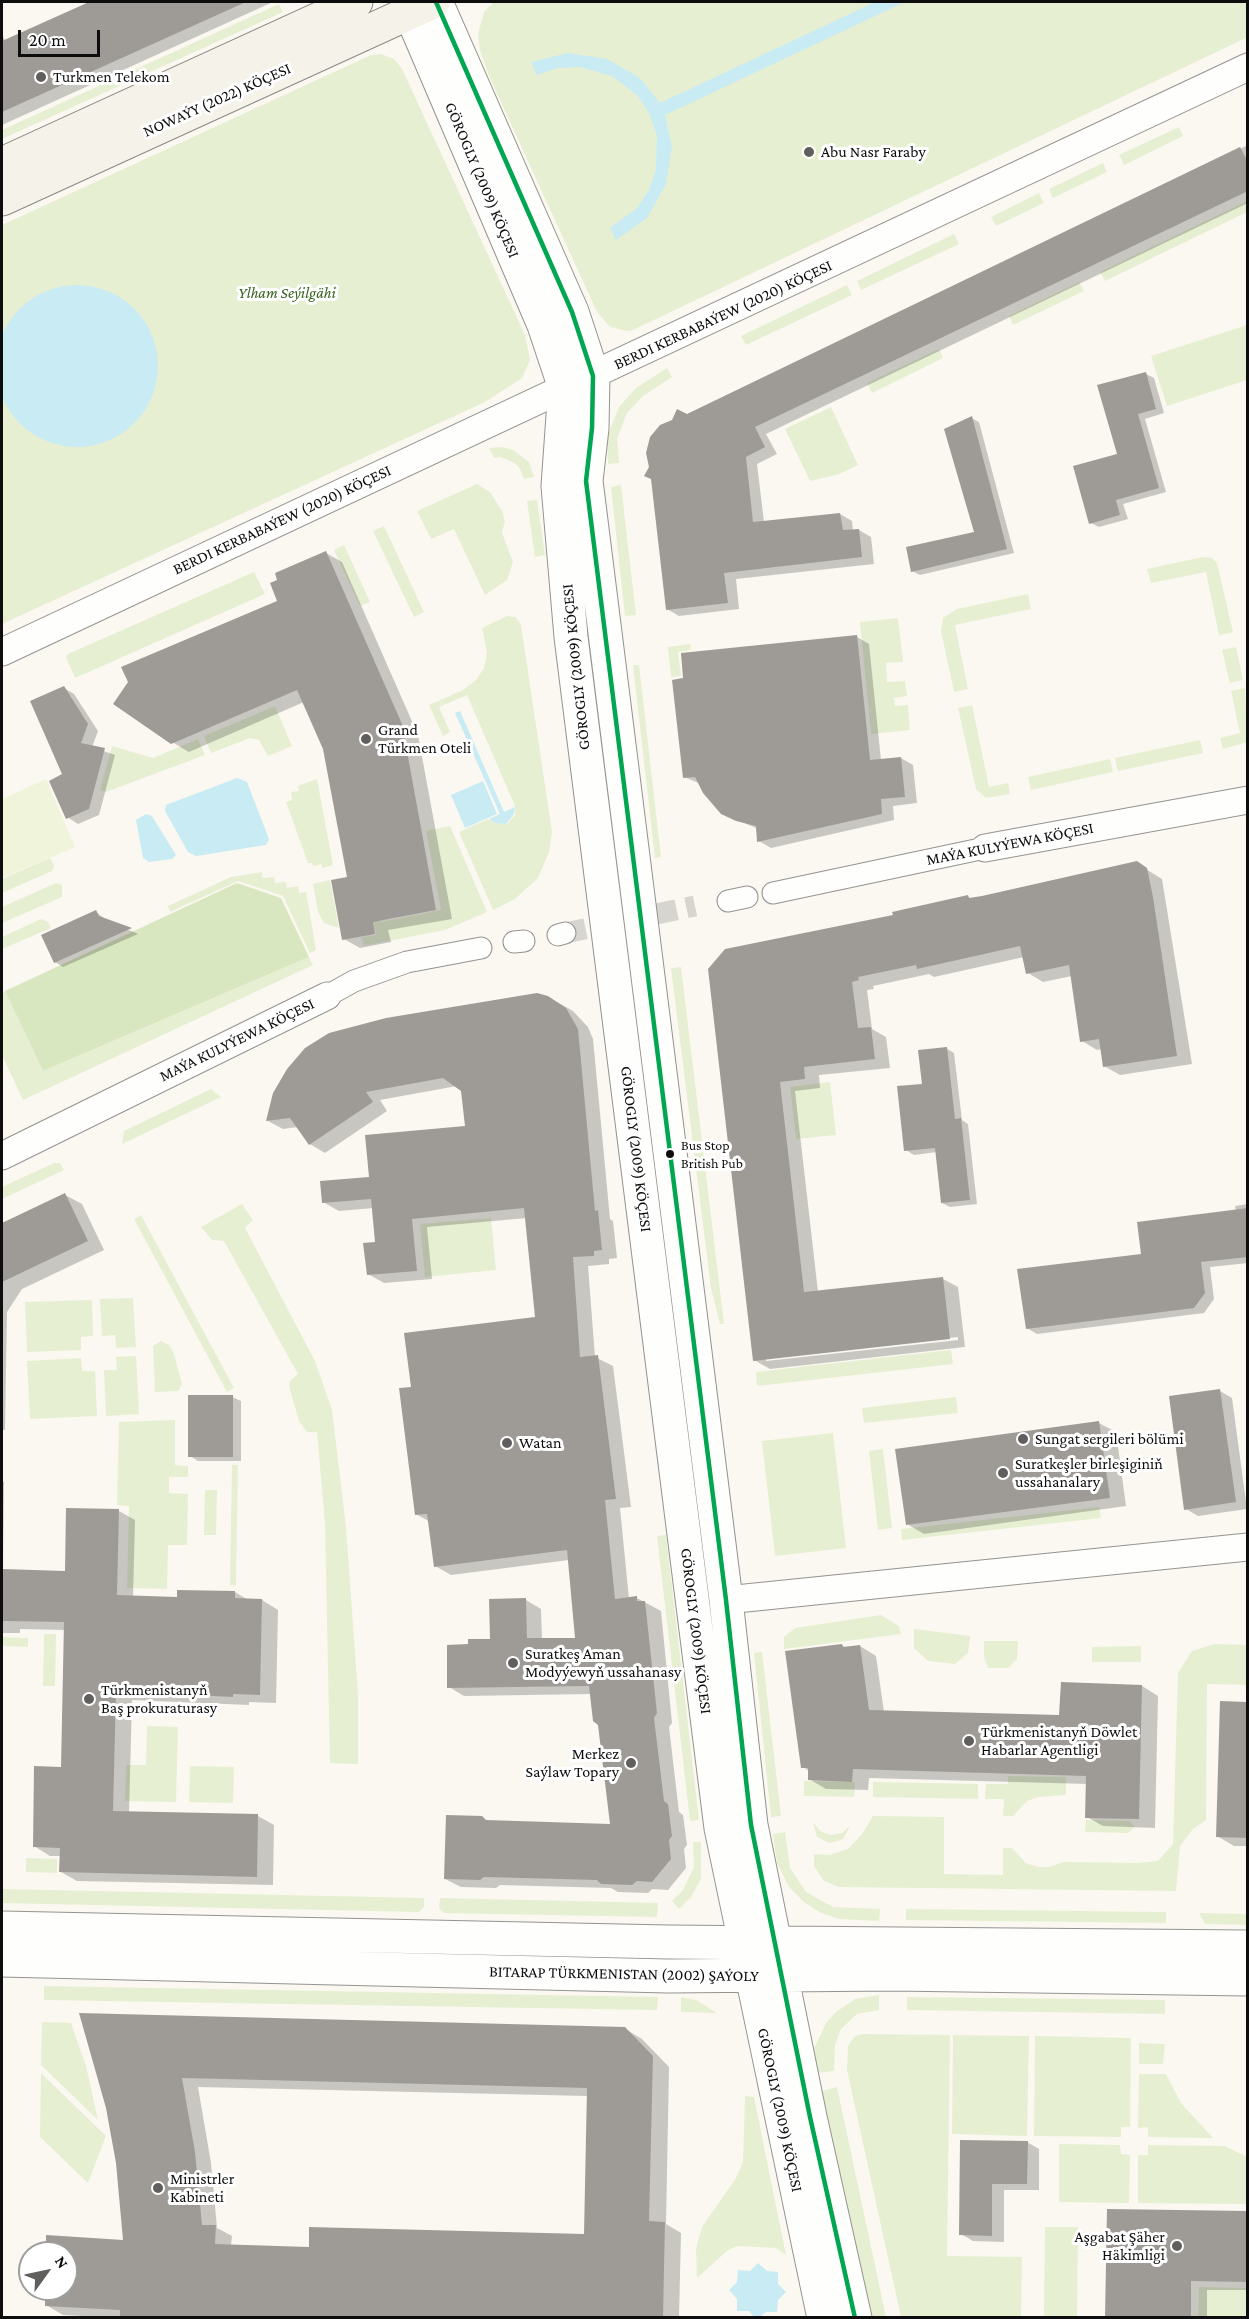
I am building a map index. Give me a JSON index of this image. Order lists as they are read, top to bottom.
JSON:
{
  "streets": {
    "main road": ["NOWAÝY (2022) KÖÇESI"],
    "street": [
      "GÖROGLY (2009) KÖÇESI",
      "BERDI KERBABAÝEW (2020) KÖÇESI",
      "MAÝA KULYÝEWA KÖÇESI",
      "BITARAP TÜRKMENISTAN (2002) ŞAÝOLY"
    ]
  },
  "crossings": [
    ["NOWAÝY (2022) KÖÇESI", "GÖROGLY (2009) KÖÇESI"],
    ["GÖROGLY (2009) KÖÇESI", "BERDI KERBABAÝEW (2020) KÖÇESI"],
    ["GÖROGLY (2009) KÖÇESI", "BITARAP TÜRKMENISTAN (2002) ŞAÝOLY"]
  ],
  "parks": ["Ylham Seýilgähi"],
  "places": [
    "Turkmen Telekom",
    "Abu Nasr Faraby",
    "Grand Türkmen Oteli",
    "Bus Stop British Pub",
    "Sungat sergileri bölümi",
    "Watan",
    "Suratkeşler birleşiginiň ussahanalary",
    "Suratkeş Aman Modyýewyň ussahanasy",
    "Türkmenistanyň Baş prokuraturasy",
    "Türkmenistanyň Döwlet Habarlar Agentligi",
    "Merkez Saýlaw Topary",
    "Ministrler Kabineti",
    "Aşgabat Şäher Häkimligi"
  ],
  "scale_bar": "20 m",
  "north": "top right"
}
